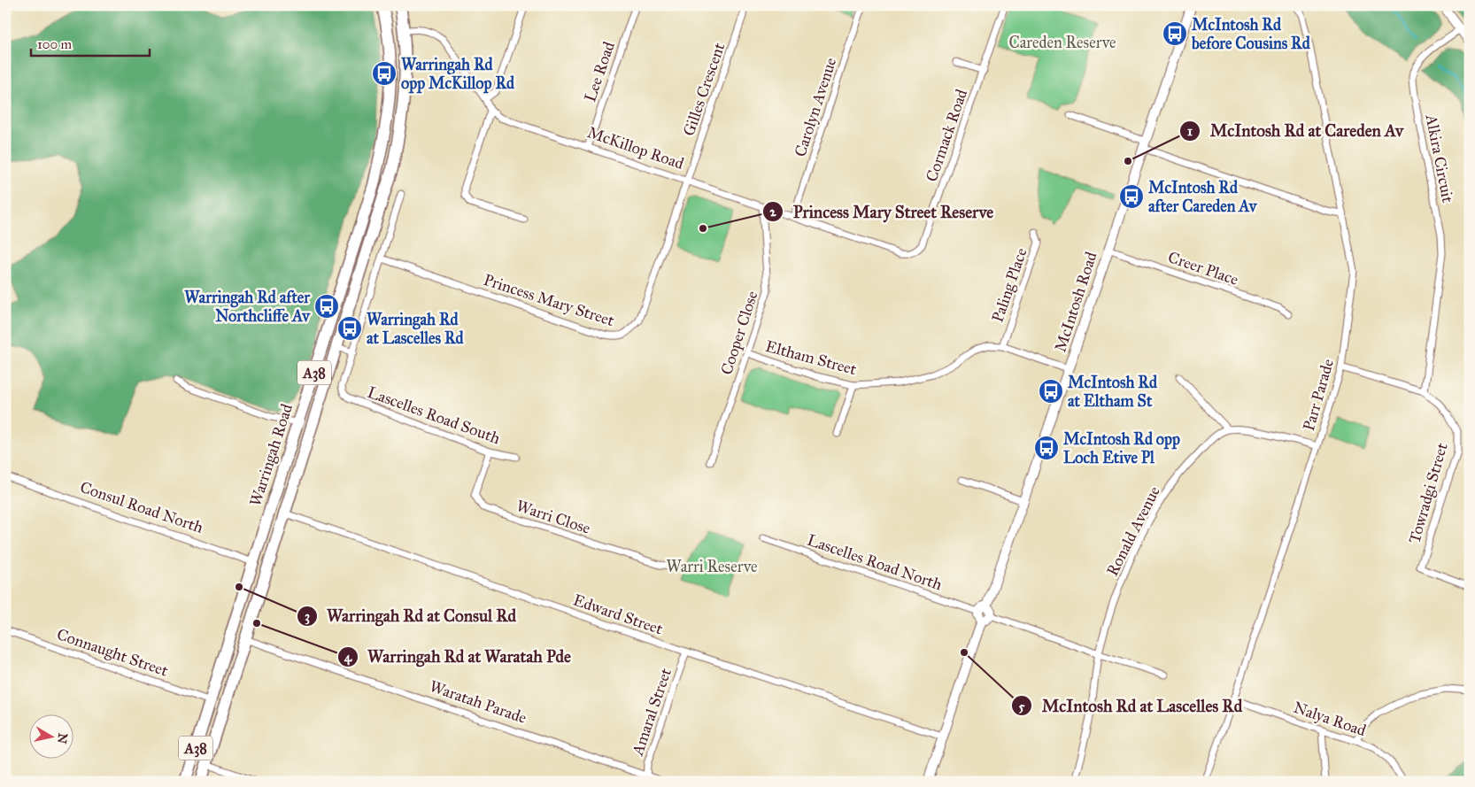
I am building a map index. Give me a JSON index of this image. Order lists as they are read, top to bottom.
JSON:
{
  "streets": {
    "highway": [
      "A38",
      "Warringah Road",
      "Consul Road North",
      "Waratah Parade"
    ],
    "street": [
      "Lee Road",
      "Gilles Crescent",
      "Carolyn Avenue",
      "Cormack Road",
      "McKillop Road",
      "Alkira Circuit",
      "Creer Place",
      "Paling Place",
      "Princess Mary Street",
      "McIntosh Road",
      "Cooper Close",
      "Eltham Street",
      "Parr Parade",
      "Lascelles Road South",
      "Towradgi Street",
      "Warri Close",
      "Ronald Avenue",
      "Lascelles Road North",
      "Edward Street",
      "Connaught Street",
      "Amaral Street",
      "Nalya Road"
    ]
  },
  "crossings": [
    ["Lee Road", "McKillop Road"],
    ["Gilles Crescent", "McKillop Road"],
    ["Gilles Crescent", "Princess Mary Street"],
    ["Carolyn Avenue", "McKillop Road"],
    ["Cormack Road", "McKillop Road"],
    ["McKillop Road", "Princess Mary Street"],
    ["McKillop Road", "Cooper Close"],
    ["Alkira Circuit", "Towradgi Street"],
    ["Creer Place", "McIntosh Road"],
    ["Paling Place", "Eltham Street"],
    ["McIntosh Road", "Eltham Street"],
    ["McIntosh Road", "Lascelles Road North"],
    ["McIntosh Road", "Edward Street"],
    ["Cooper Close", "Eltham Street"],
    ["Parr Parade", "Towradgi Street"],
    ["Parr Parade", "Nalya Road"],
    ["Lascelles Road South", "Warri Close"],
    ["Warringah Road", "Consul Road North"],
    ["Warringah Road", "Edward Street"],
    ["Warringah Road", "Connaught Street"],
    ["Warringah Road", "Waratah Parade"],
    ["Ronald Avenue", "Lascelles Road North"],
    ["Edward Street", "Amaral Street"],
    ["Waratah Parade", "Amaral Street"]
  ],
  "parks": ["Careden Reserve", "Warri Reserve"],
  "places": {
    "bus stop": [
      "McIntosh Rd before Cousins Rd",
      "Warringah Rd opp McKillop Rd",
      "McIntosh Rd after Careden Av",
      "Warringah Rd after Northcliffe Av",
      "Warringah Rd at Lascelles Rd",
      "McIntosh Rd at Eltham St",
      "McIntosh Rd opp Loch Etive Pl"
    ],
    "other": [
      "McIntosh Rd at Careden Av",
      "Princess Mary Street Reserve",
      "Warringah Rd at Consul Rd",
      "Warringah Rd at Waratah Pde",
      "McIntosh Rd at Lascelles Rd"
    ]
  },
  "scale_bar": "100 m",
  "north": "right"
}
